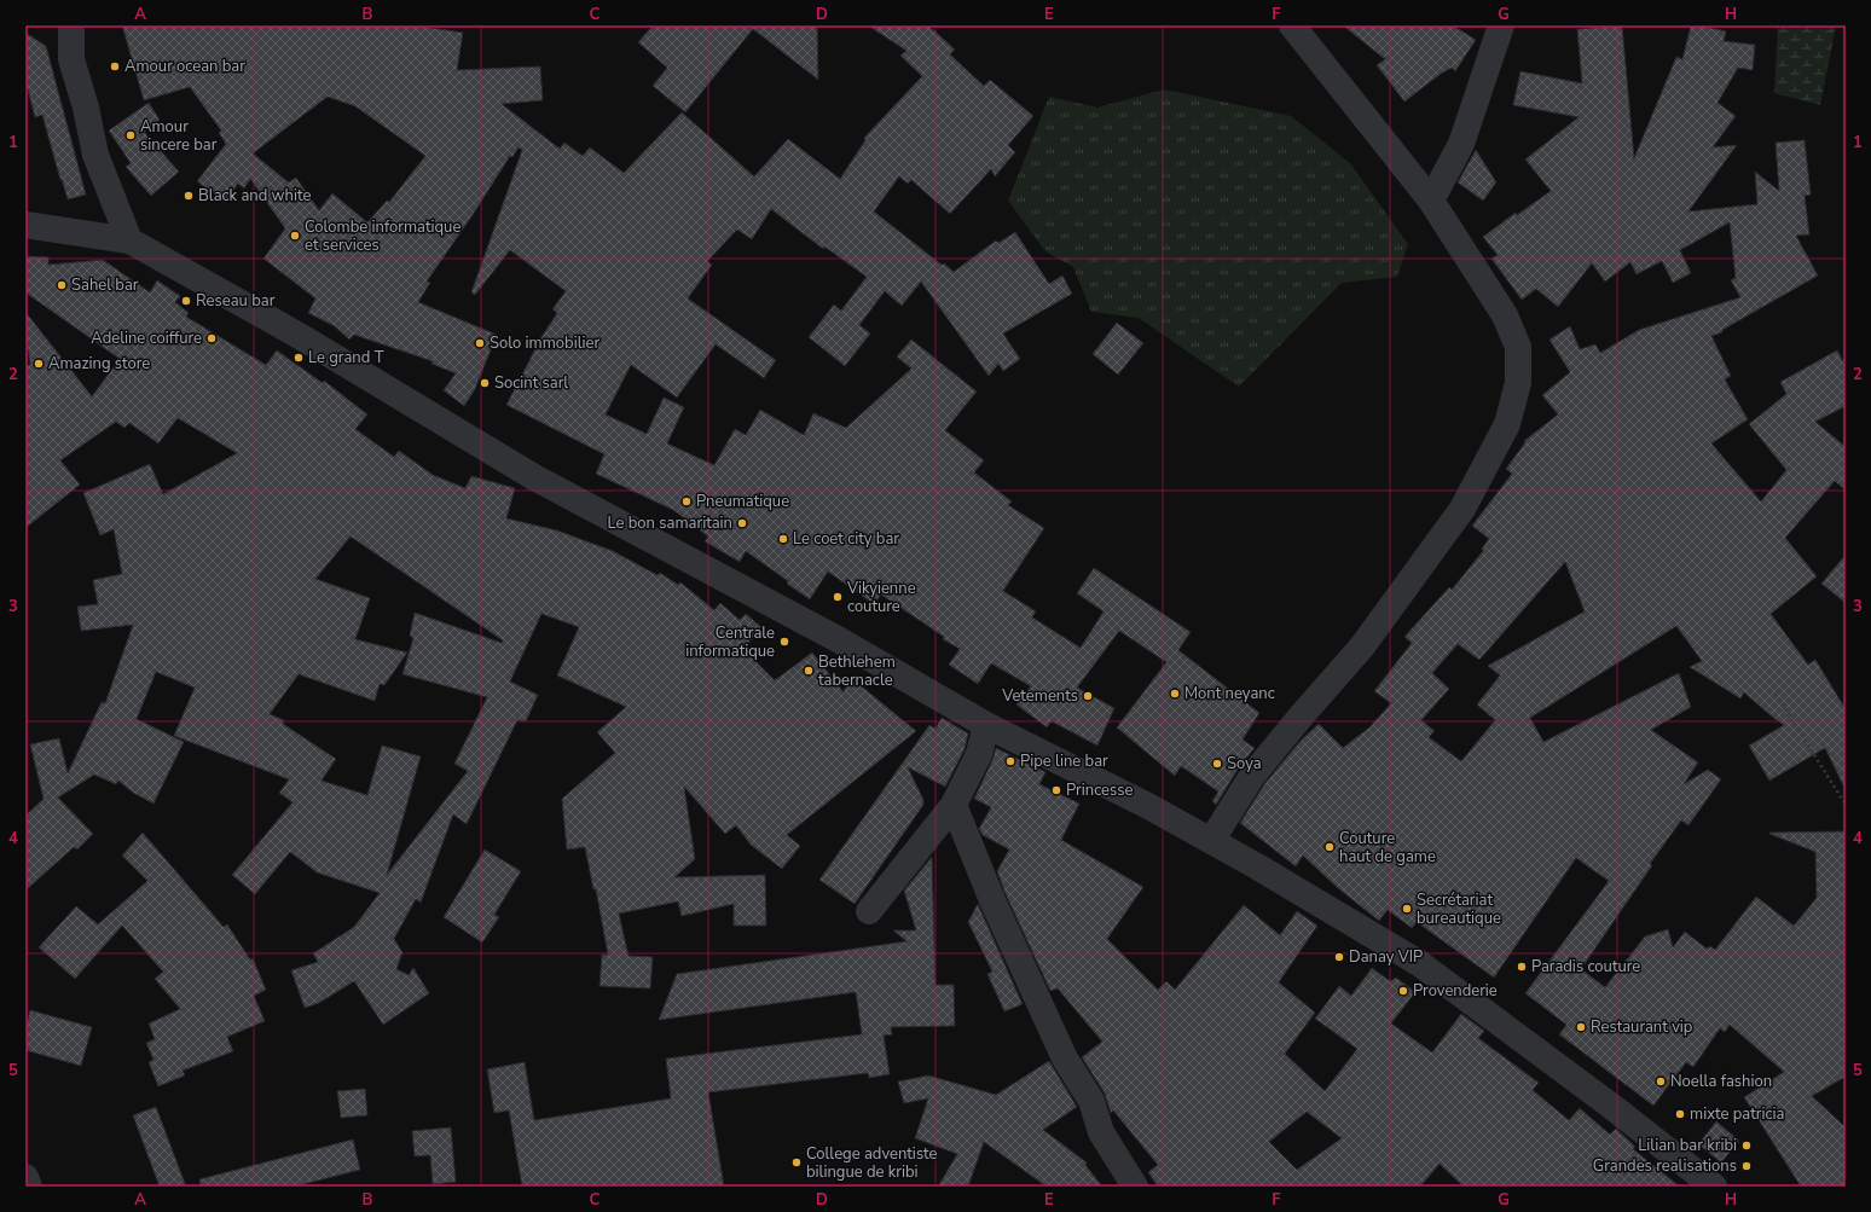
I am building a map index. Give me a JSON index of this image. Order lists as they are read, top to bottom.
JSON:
{
  "places": [
    "Amour ocean bar",
    "Amour sincere bar",
    "Black and white",
    "Colombe informatique et services",
    "Sahel bar",
    "Reseau bar",
    "Adeline coiffure",
    "Solo immobilier",
    "Le grand T",
    "Amazing store",
    "Socint sarl",
    "Pneumatique",
    "Le bon samaritain",
    "Le coet city bar",
    "Vikyienne couture",
    "Centrale informatique",
    "Bethlehem tabernacle",
    "Mont neyanc",
    "Vetements",
    "Pipe line bar",
    "Soya",
    "Princesse",
    "Couture haut de game",
    "Secrétariat bureautique",
    "Danay VIP",
    "Paradis couture",
    "Provenderie",
    "Restaurant vip",
    "Noella fashion",
    "mixte patricia",
    "Lilian bar kribi",
    "College adventiste bilingue de kribi",
    "Grandes realisations"
  ],
  "grid": {
    "columns": [
      "A",
      "B",
      "C",
      "D",
      "E",
      "F",
      "G",
      "H"
    ],
    "rows": [
      "1",
      "2",
      "3",
      "4",
      "5"
    ]
  }
}
